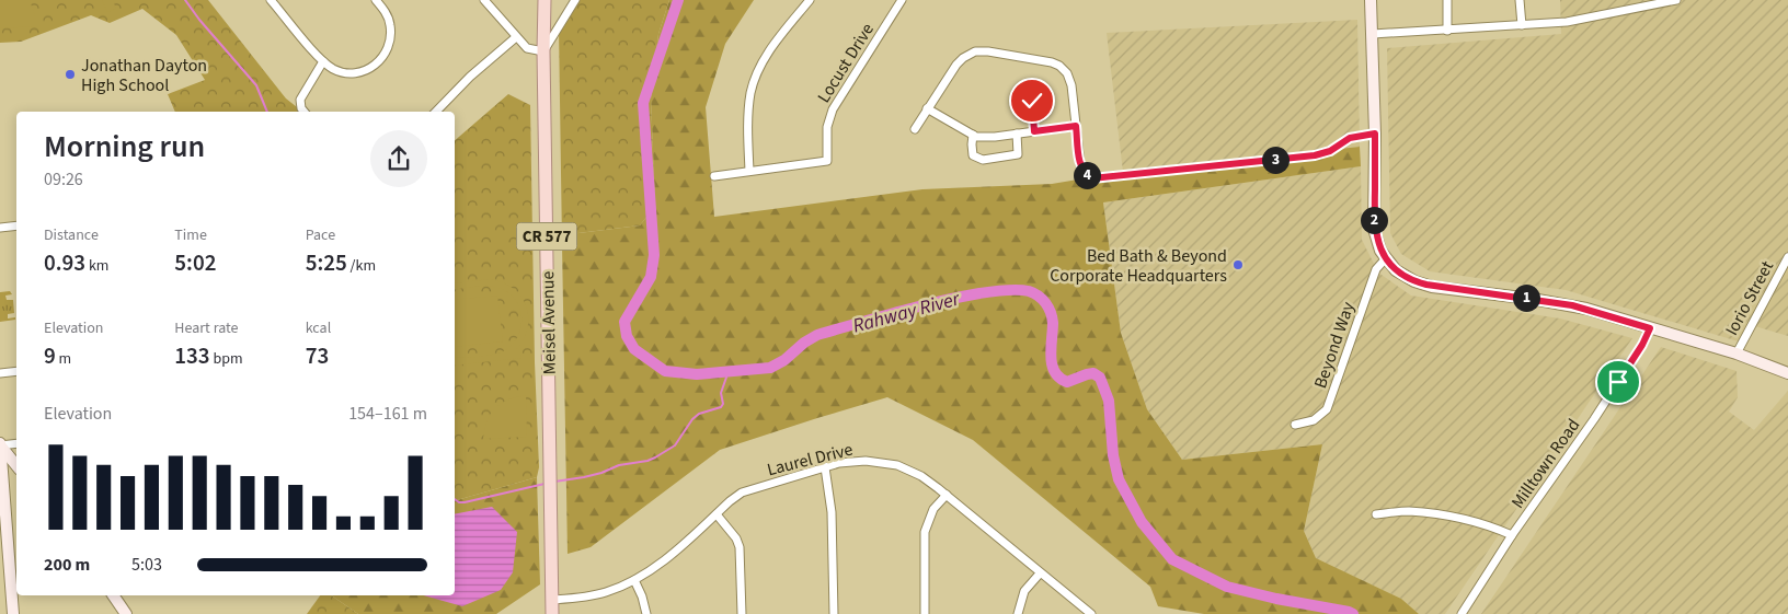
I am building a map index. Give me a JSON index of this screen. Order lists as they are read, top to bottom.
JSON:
{
  "streets": {
    "main road": ["CR 577", "Meisel Avenue"],
    "street": [
      "Locust Drive",
      "Iorio Street",
      "Beyond Way",
      "Laurel Drive",
      "Milltown Road"
    ]
  },
  "crossings": [
    ["Meisel Avenue", "Laurel Drive"]
  ],
  "water": ["Rahway River"],
  "places": ["Jonathan Dayton High School", "Bed Bath & Beyond Corporate Headquarters"],
  "page": {
    "heading": ["Morning run", "09:26"],
    "pins": [
      "3",
      "4",
      "2",
      "1"
    ],
    "stats": [
      ["Distance", "0.93 km"],
      ["Time", "5:02"],
      ["Pace", "5:25 /km"],
      ["Elevation", "9 m"],
      ["Heart rate", "133 bpm"],
      ["kcal", "73"]
    ],
    "chart": ["Elevation", "154–161 m"],
    "list": [
      {
        "name": "200 m",
        "note": "5:03"
      }
    ]
  }
}
